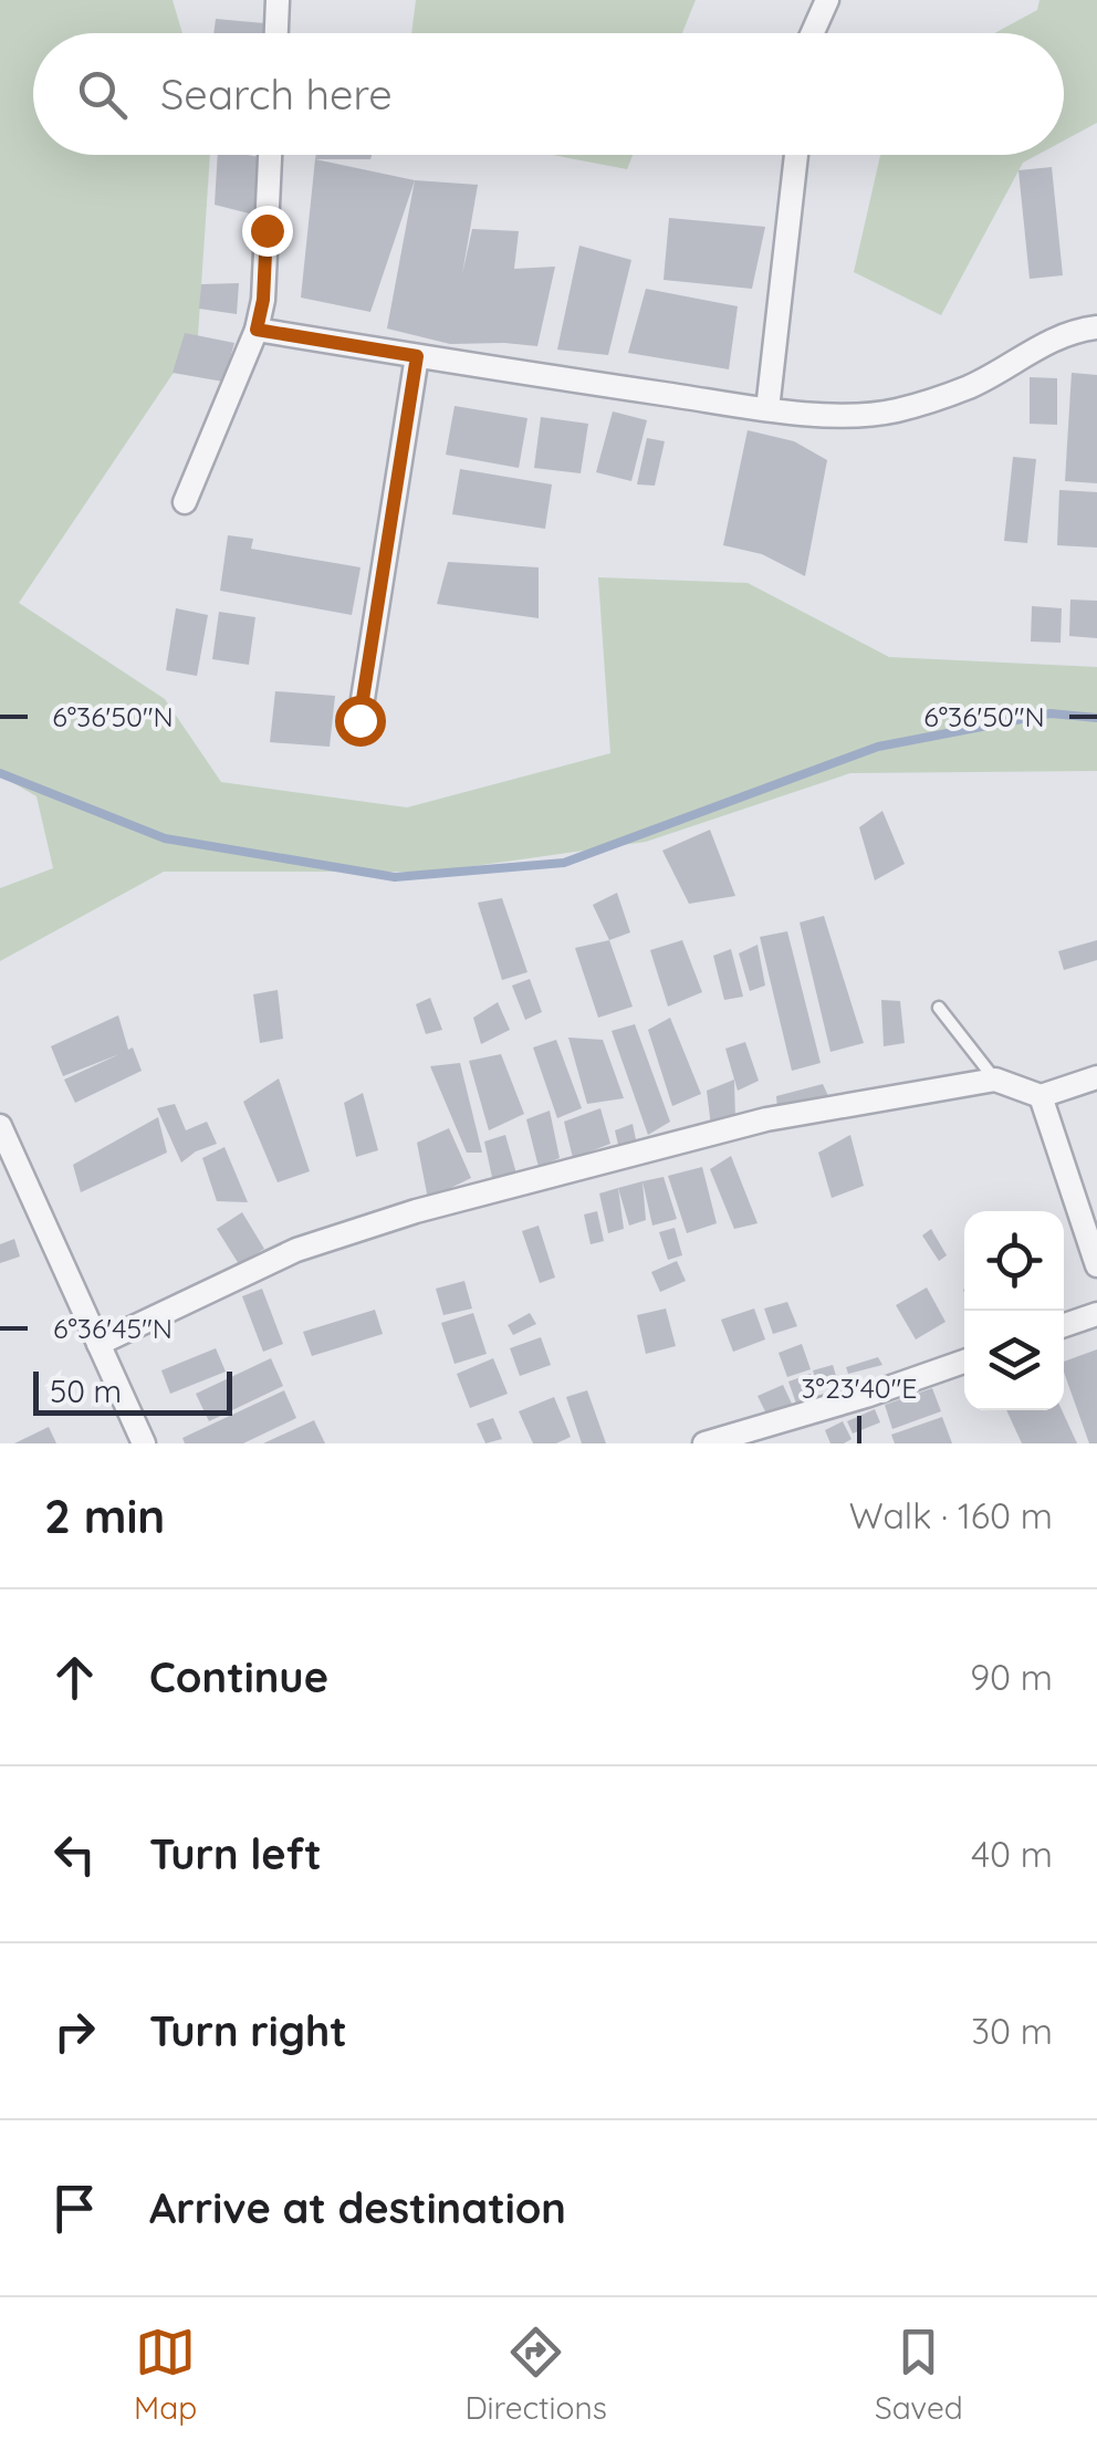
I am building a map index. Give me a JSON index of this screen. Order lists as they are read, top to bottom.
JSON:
{
  "scale_bar": "50 m",
  "page": {
    "search": "Search here",
    "scale": "50 m",
    "heading": ["2 min", "Walk · 160 m"],
    "list": [
      ["Continue", "90 m"],
      ["Turn left", "40 m"],
      ["Turn right", "30 m"],
      "Arrive at destination"
    ],
    "nav": ["Map", "Directions", "Saved"]
  },
  "coordinates": ["6°36'50\"N", "6°36'45\"N", "3°23'40\"E"]
}
